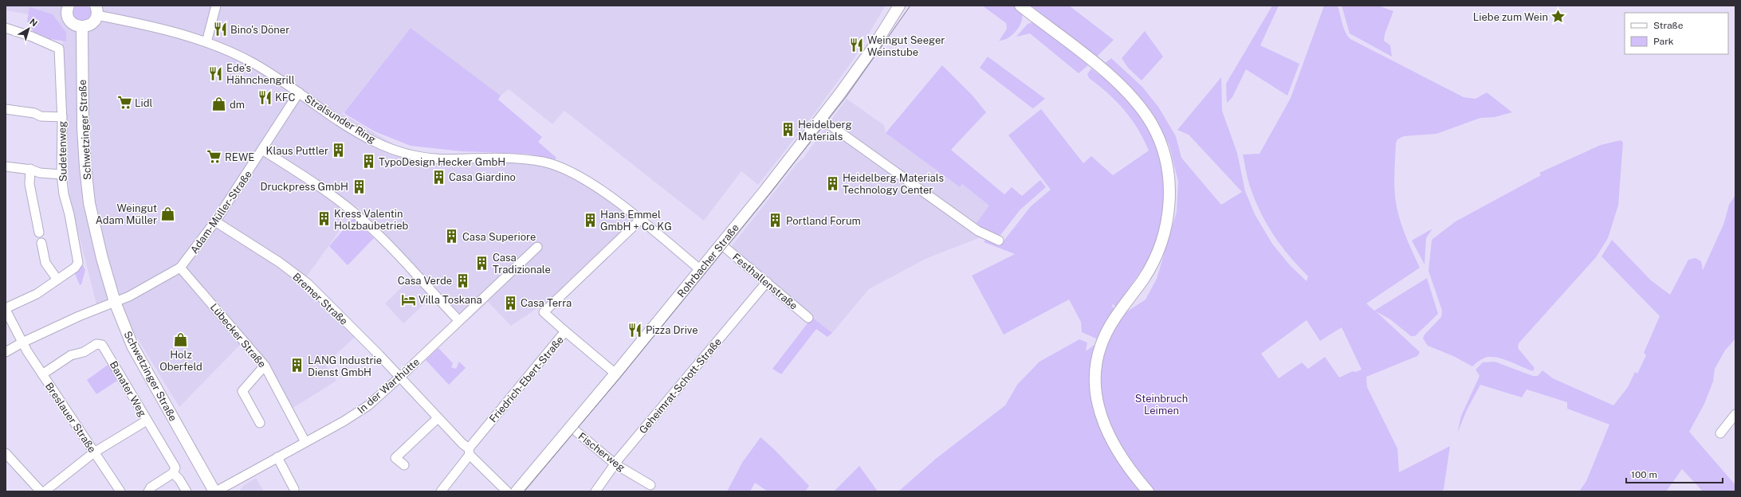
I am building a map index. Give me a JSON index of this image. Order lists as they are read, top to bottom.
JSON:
{
  "streets": {
    "main road": ["Schwetzinger Straße", "Rohrbacher Straße"],
    "street": [
      "Stralsunder Ring",
      "Sudetenweg",
      "Adam-Müller-Straße",
      "Festhallenstraße",
      "Bremer Straße",
      "Lübecker Straße",
      "Friedrich-Ebert-Straße",
      "In der Warthütte",
      "Geheimrat-Schott-Straße",
      "Banater Weg",
      "Breslauer Straße",
      "Fischerweg"
    ]
  },
  "crossings": [
    ["Stralsunder Ring", "Adam-Müller-Straße"],
    ["Stralsunder Ring", "Rohrbacher Straße"],
    ["Stralsunder Ring", "Friedrich-Ebert-Straße"],
    ["Schwetzinger Straße", "Adam-Müller-Straße"],
    ["Schwetzinger Straße", "In der Warthütte"],
    ["Sudetenweg", "Breslauer Straße"],
    ["Adam-Müller-Straße", "Bremer Straße"],
    ["Adam-Müller-Straße", "Lübecker Straße"],
    ["Adam-Müller-Straße", "Breslauer Straße"],
    ["Rohrbacher Straße", "Festhallenstraße"],
    ["Rohrbacher Straße", "Fischerweg"],
    ["Festhallenstraße", "Geheimrat-Schott-Straße"],
    ["Bremer Straße", "Friedrich-Ebert-Straße"],
    ["Bremer Straße", "In der Warthütte"],
    ["Lübecker Straße", "In der Warthütte"],
    ["Geheimrat-Schott-Straße", "Fischerweg"],
    ["Banater Weg", "Breslauer Straße"]
  ],
  "parks": ["Steinbruch Leimen"],
  "places": {
    "place": ["Liebe zum Wein"],
    "restaurant": [
      "Bino's Döner",
      "Weingut Seeger Weinstube",
      "Ede's Hähnchengrill",
      "KFC",
      "Pizza Drive"
    ],
    "supermarket": ["Lidl", "REWE"],
    "shop": ["dm", "Weingut Adam Müller", "Holz Oberfeld"],
    "building": [
      "Heidelberg Materials",
      "Klaus Puttler",
      "TypoDesign Hecker GmbH",
      "Casa Giardino",
      "Heidelberg Materials Technology Center",
      "Druckpress GmbH",
      "Kress Valentin Holzbaubetrieb",
      "Hans Emmel GmbH + Co KG",
      "Portland Forum",
      "Casa Superiore",
      "Casa Tradizionale",
      "Casa Verde",
      "Casa Terra",
      "LANG Industrie Dienst GmbH"
    ],
    "hotel": ["Villa Toskana"]
  },
  "legend": ["Straße", "Park"],
  "scale_bar": "100 m",
  "north": "top right"
}
